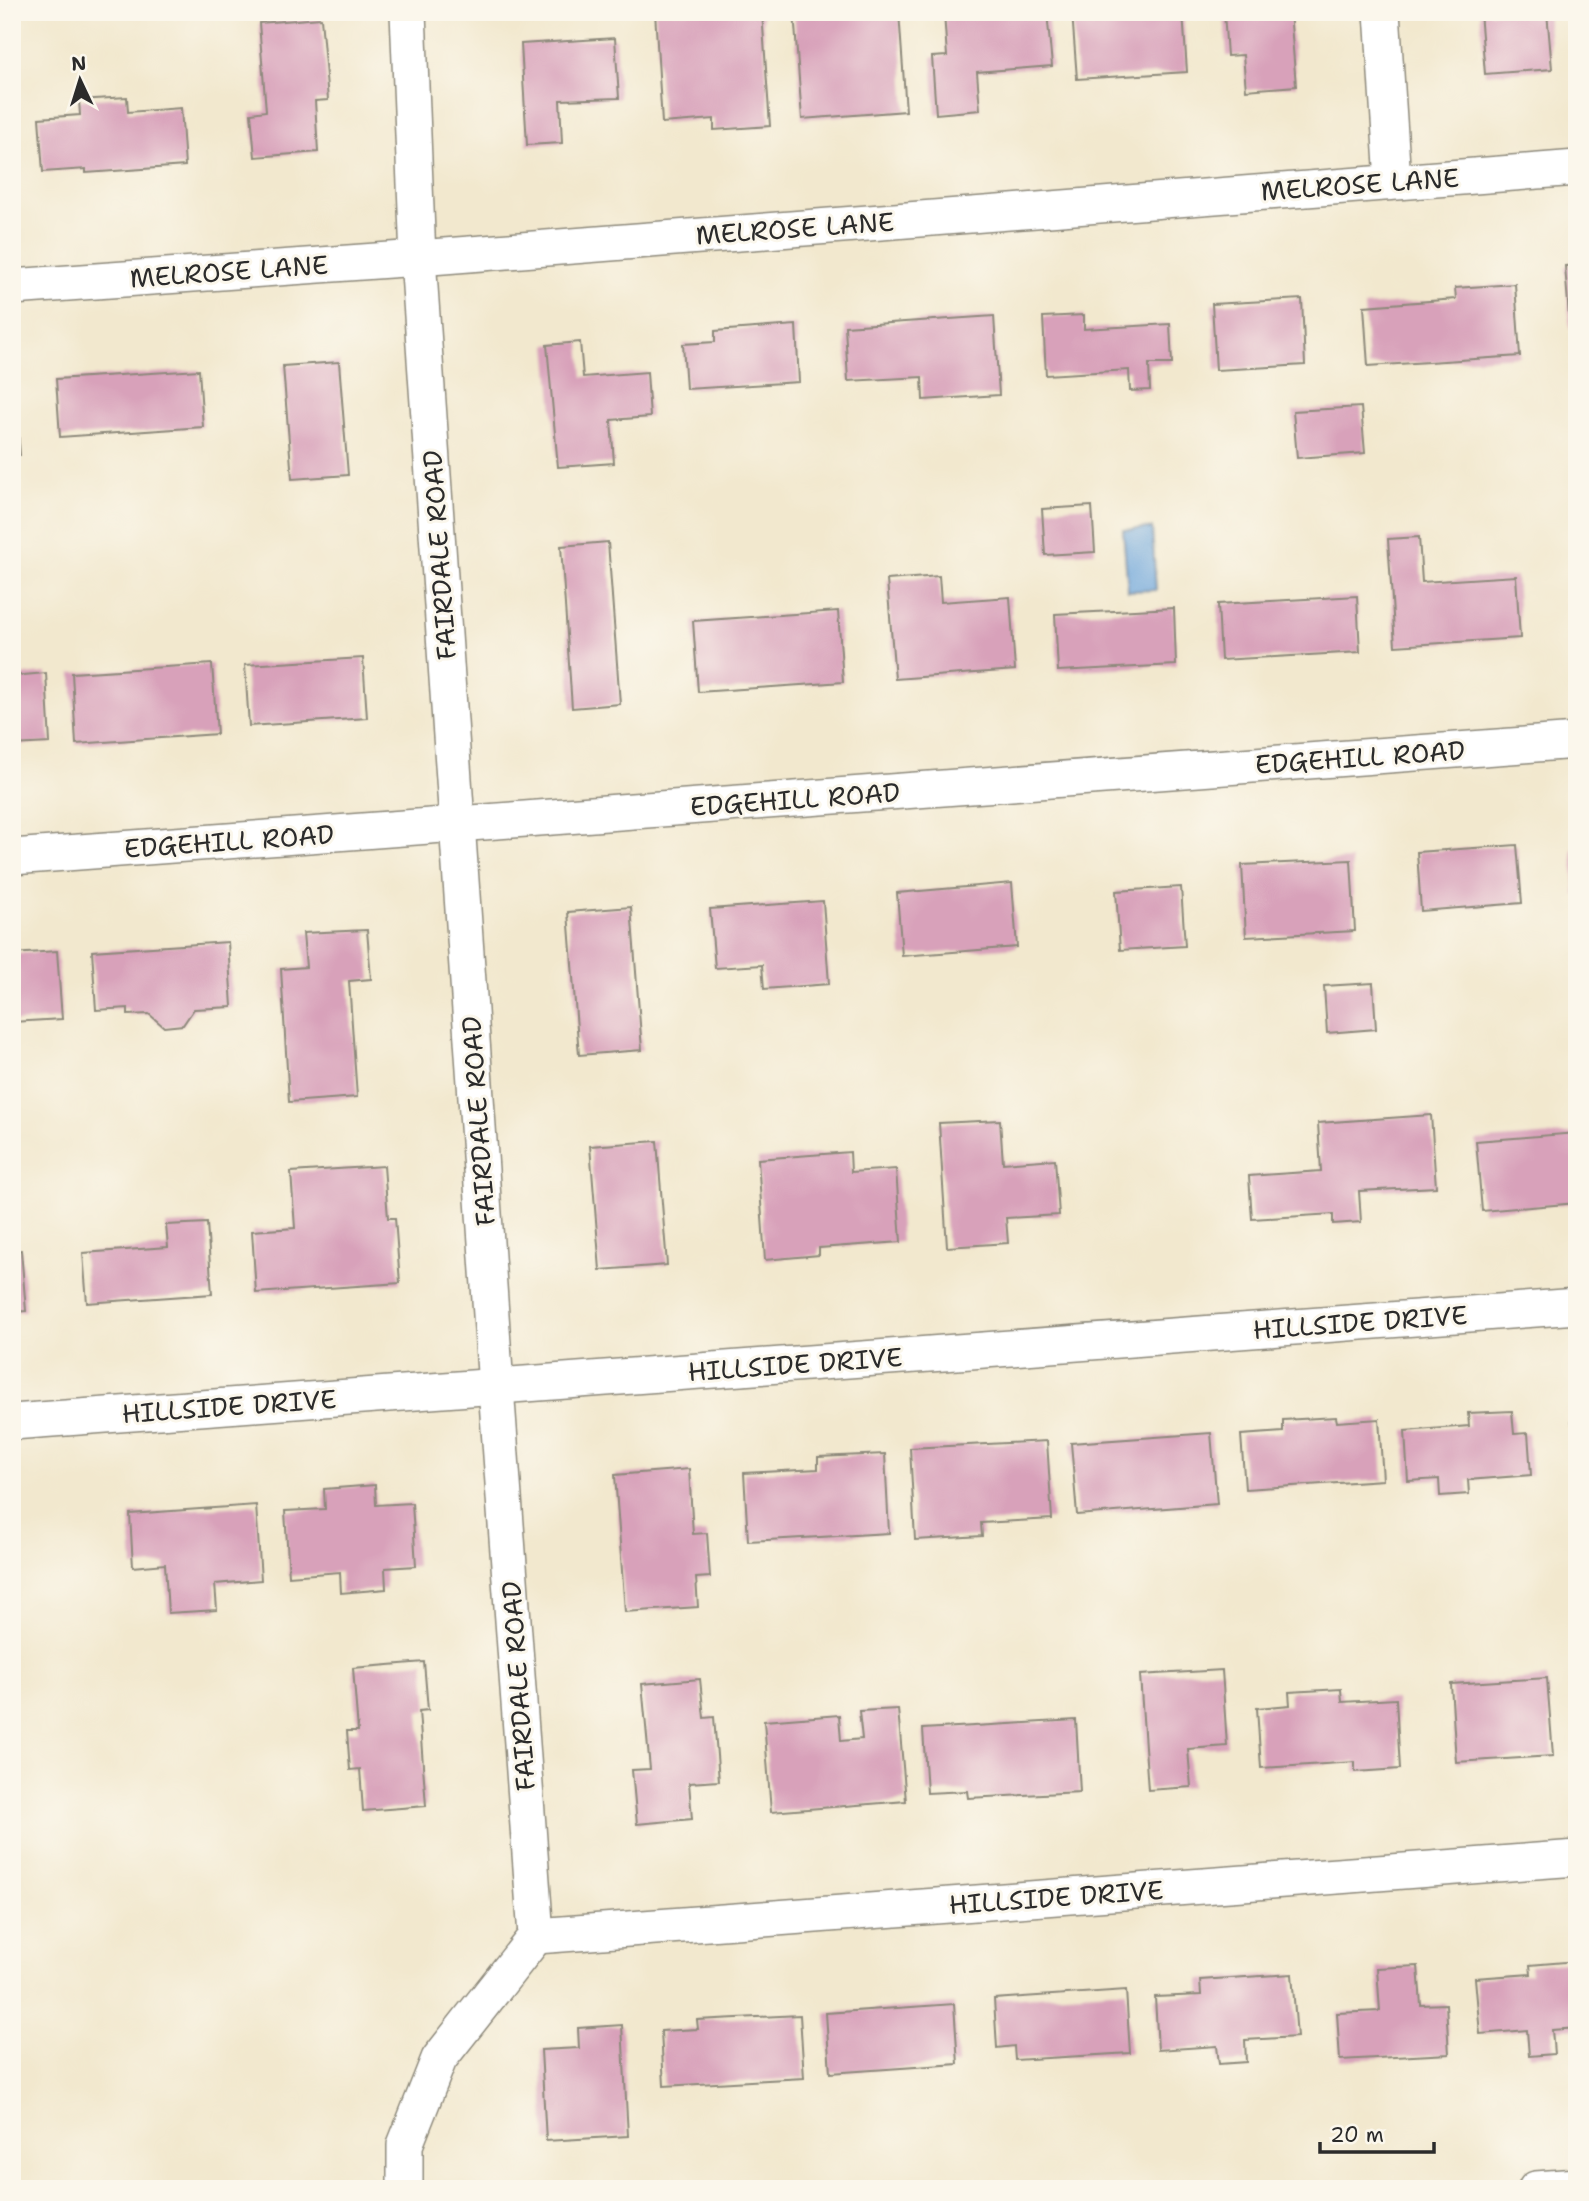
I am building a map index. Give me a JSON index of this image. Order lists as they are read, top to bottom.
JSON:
{
  "streets": {
    "street": [
      "MELROSE LANE",
      "FAIRDALE ROAD",
      "EDGEHILL ROAD",
      "HILLSIDE DRIVE"
    ]
  },
  "crossings": [
    ["MELROSE LANE", "FAIRDALE ROAD"],
    ["FAIRDALE ROAD", "EDGEHILL ROAD"],
    ["FAIRDALE ROAD", "HILLSIDE DRIVE"]
  ],
  "scale_bar": "20 m",
  "north": "top"
}
